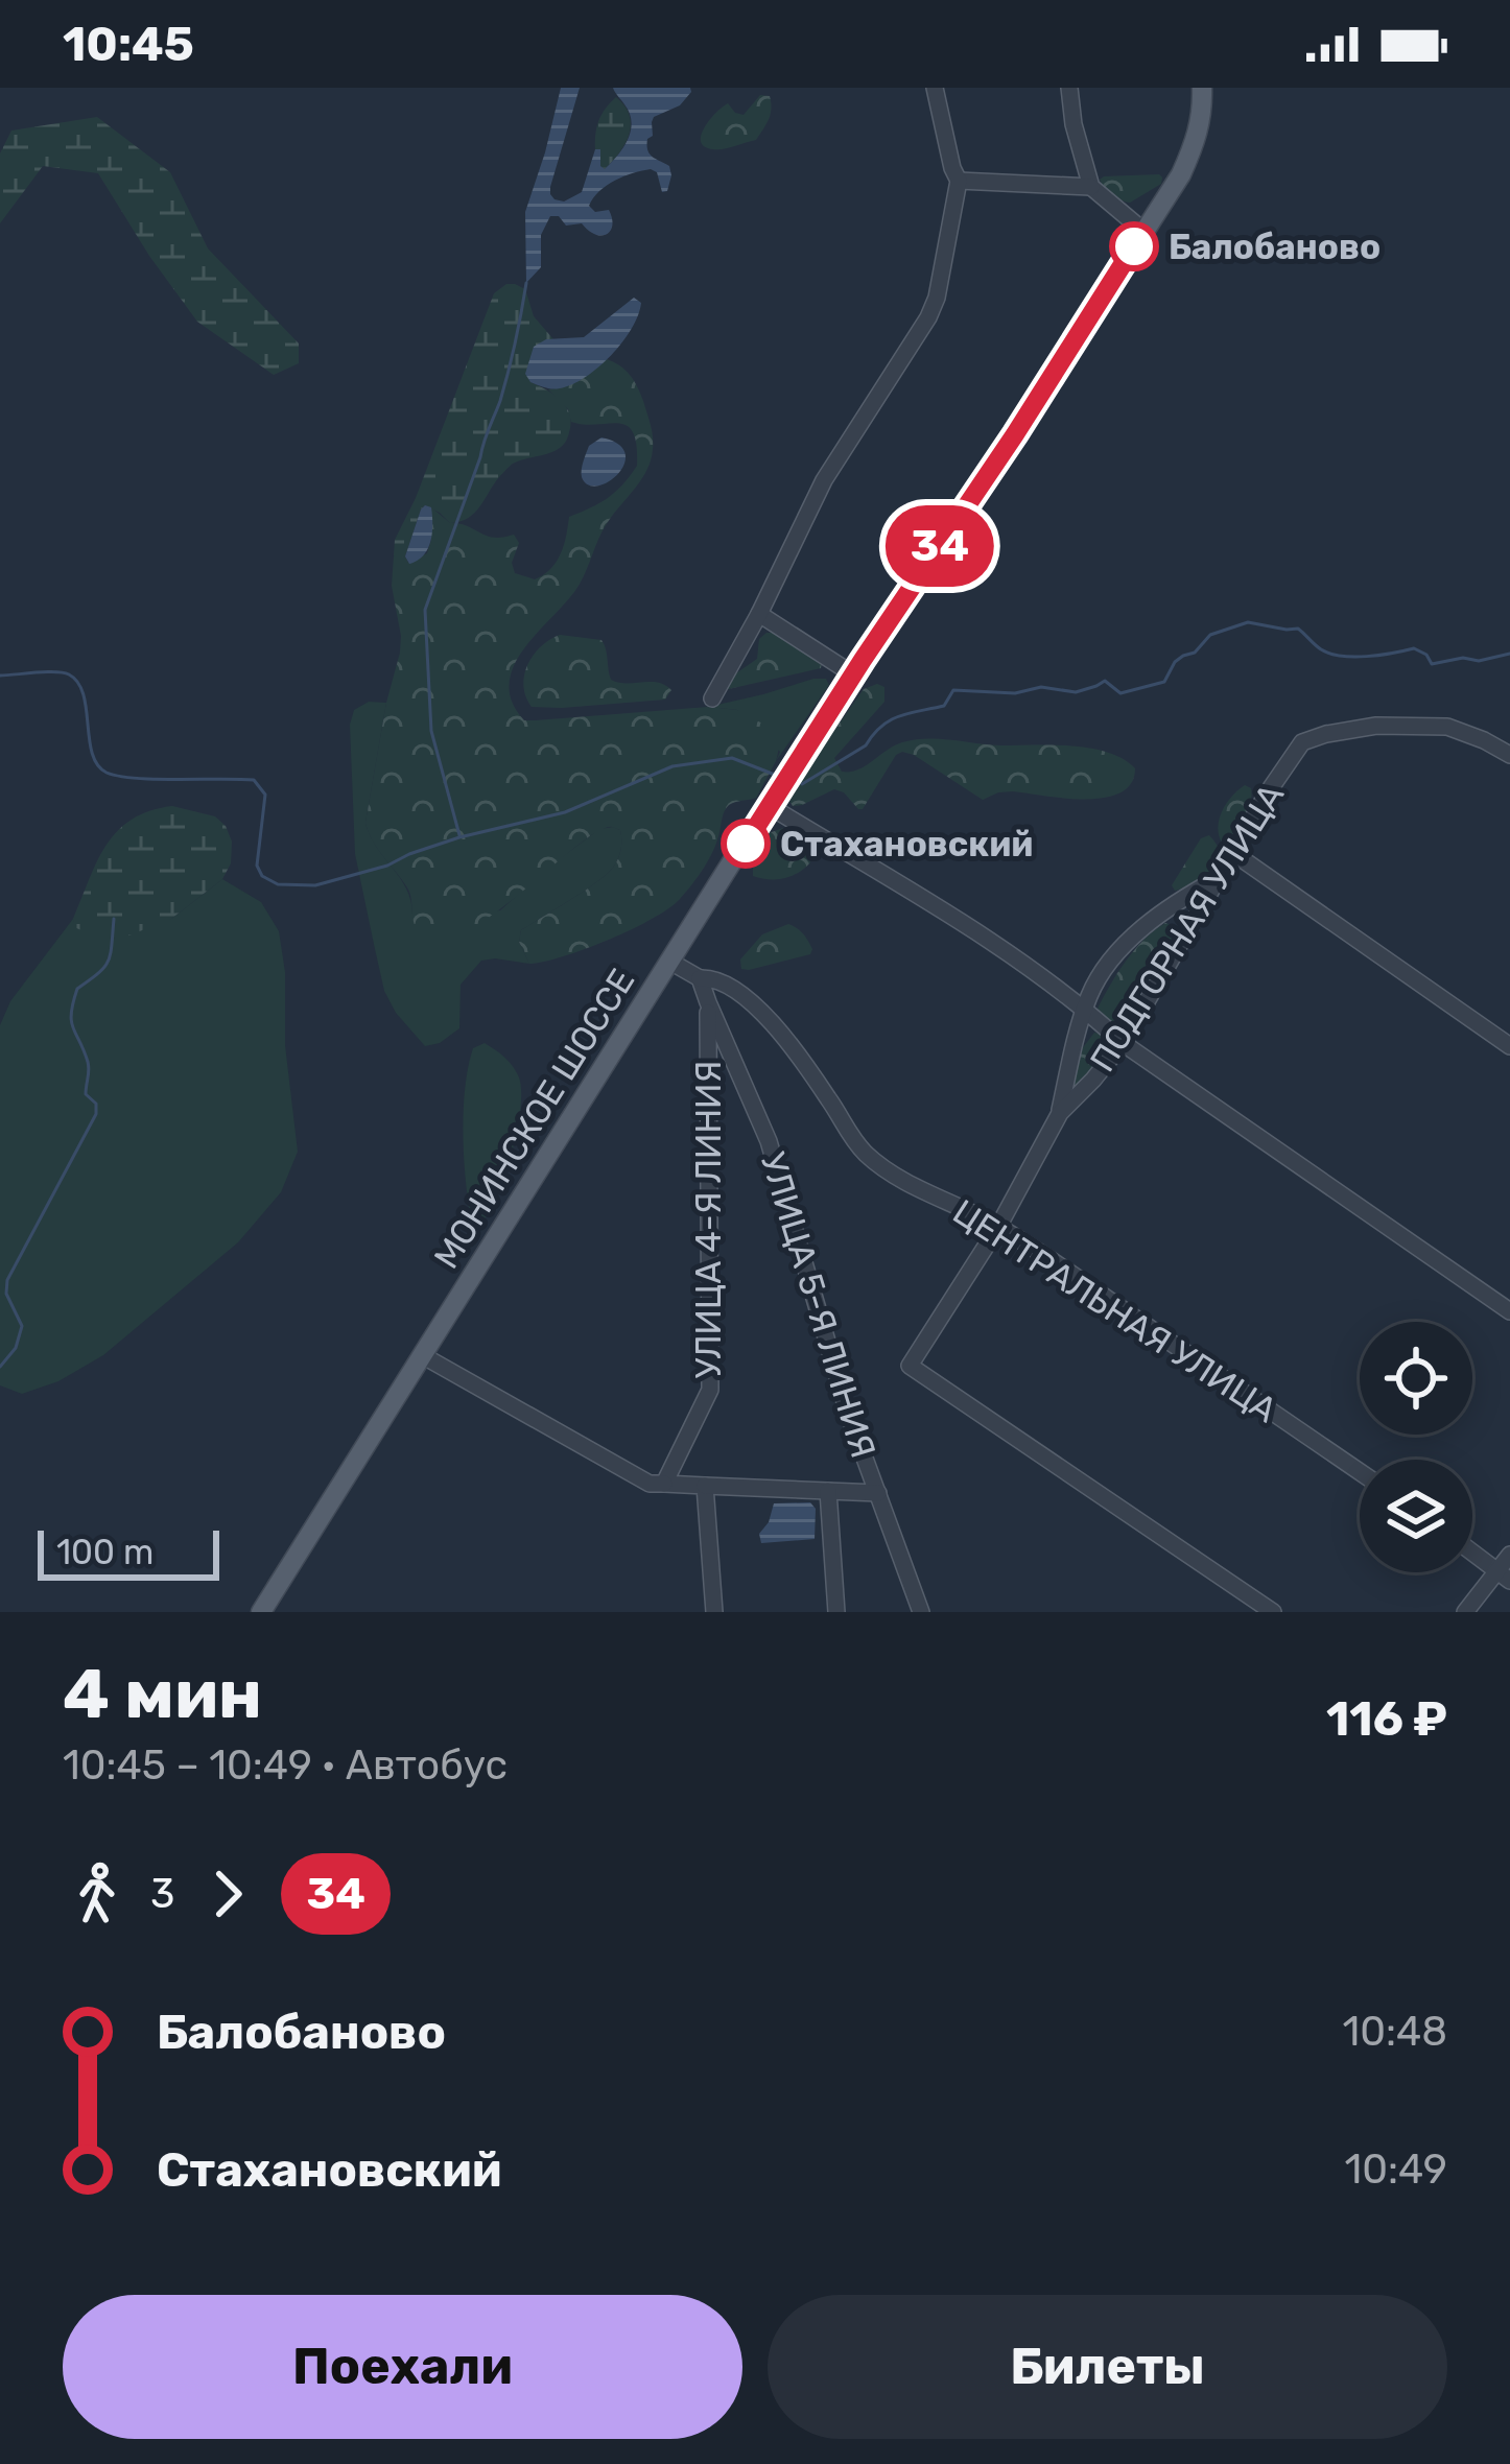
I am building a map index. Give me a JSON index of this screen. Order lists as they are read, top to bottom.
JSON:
{
  "streets": {
    "main road": ["МОНИНСКОЕ ШОССЕ"],
    "street": [
      "ПОДГОРНАЯ УЛИЦА",
      "УЛИЦА 4-Я ЛИНИЯ",
      "УЛИЦА 5-Я ЛИНИЯ",
      "ЦЕНТРАЛЬНАЯ УЛИЦА"
    ]
  },
  "crossings": [
    ["ПОДГОРНАЯ УЛИЦА", "ЦЕНТРАЛЬНАЯ УЛИЦА"],
    ["МОНИНСКОЕ ШОССЕ", "ЦЕНТРАЛЬНАЯ УЛИЦА"],
    ["УЛИЦА 4-Я ЛИНИЯ", "УЛИЦА 5-Я ЛИНИЯ"]
  ],
  "places": ["Балобаново", "Стахановский"],
  "lines": ["bus line 34"],
  "scale_bar": "100 m",
  "page": {
    "status": "10:45",
    "on_map": "34",
    "scale": "100 m",
    "heading": ["4 мин", "10:45 – 10:49 · Автобус", "116 ₽"],
    "legs": ["3", "34"],
    "list": [
      {
        "name": "Балобаново",
        "value": "10:48"
      },
      {
        "name": "Стахановский",
        "value": "10:49"
      }
    ],
    "buttons": ["Поехали", "Билеты"]
  }
}
